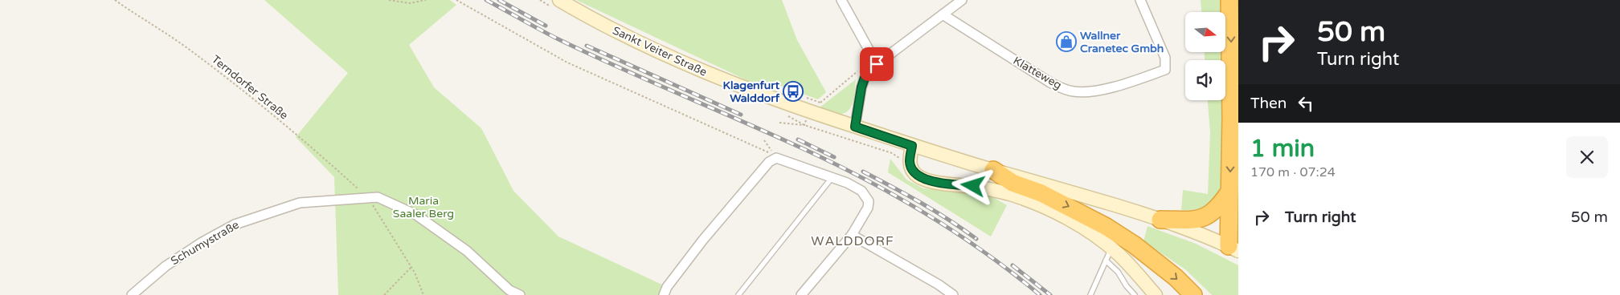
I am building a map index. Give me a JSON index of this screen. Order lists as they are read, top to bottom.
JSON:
{
  "streets": {
    "main road": ["Sankt Veiter Straße"],
    "street": ["Klatteweg", "Schumystraße"],
    "path": ["Terndorfer Straße"]
  },
  "crossings": [
    ["Terndorfer Straße", "Schumystraße"]
  ],
  "districts": ["WALDDORF"],
  "parks": ["Maria Saaler Berg"],
  "places": {
    "shop": ["Wallner Cranetec Gmbh"],
    "bus stop": ["Klagenfurt Walddorf"]
  },
  "north": "right",
  "page": {
    "turn": ["50 m", "Turn right"],
    "then": "Then",
    "heading": ["1 min", "170 m · 07:24"],
    "list": [
      {
        "name": "Turn right",
        "value": "50 m"
      }
    ]
  }
}
